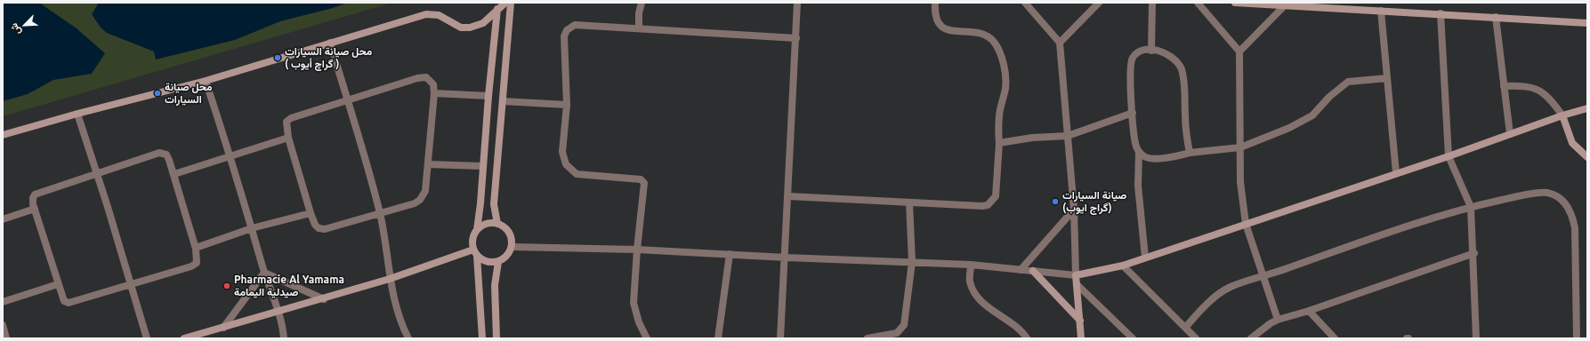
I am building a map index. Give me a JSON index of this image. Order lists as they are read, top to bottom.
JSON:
{
  "places": [
    "محل صيانة السيارات ( گراچ أيوب )",
    "محل صيانة السيارات",
    "صيانة السيارات (گراج ايوب)",
    "Pharmacie Al Yamama صيدلية اليمامة"
  ],
  "north": "bottom left"
}
